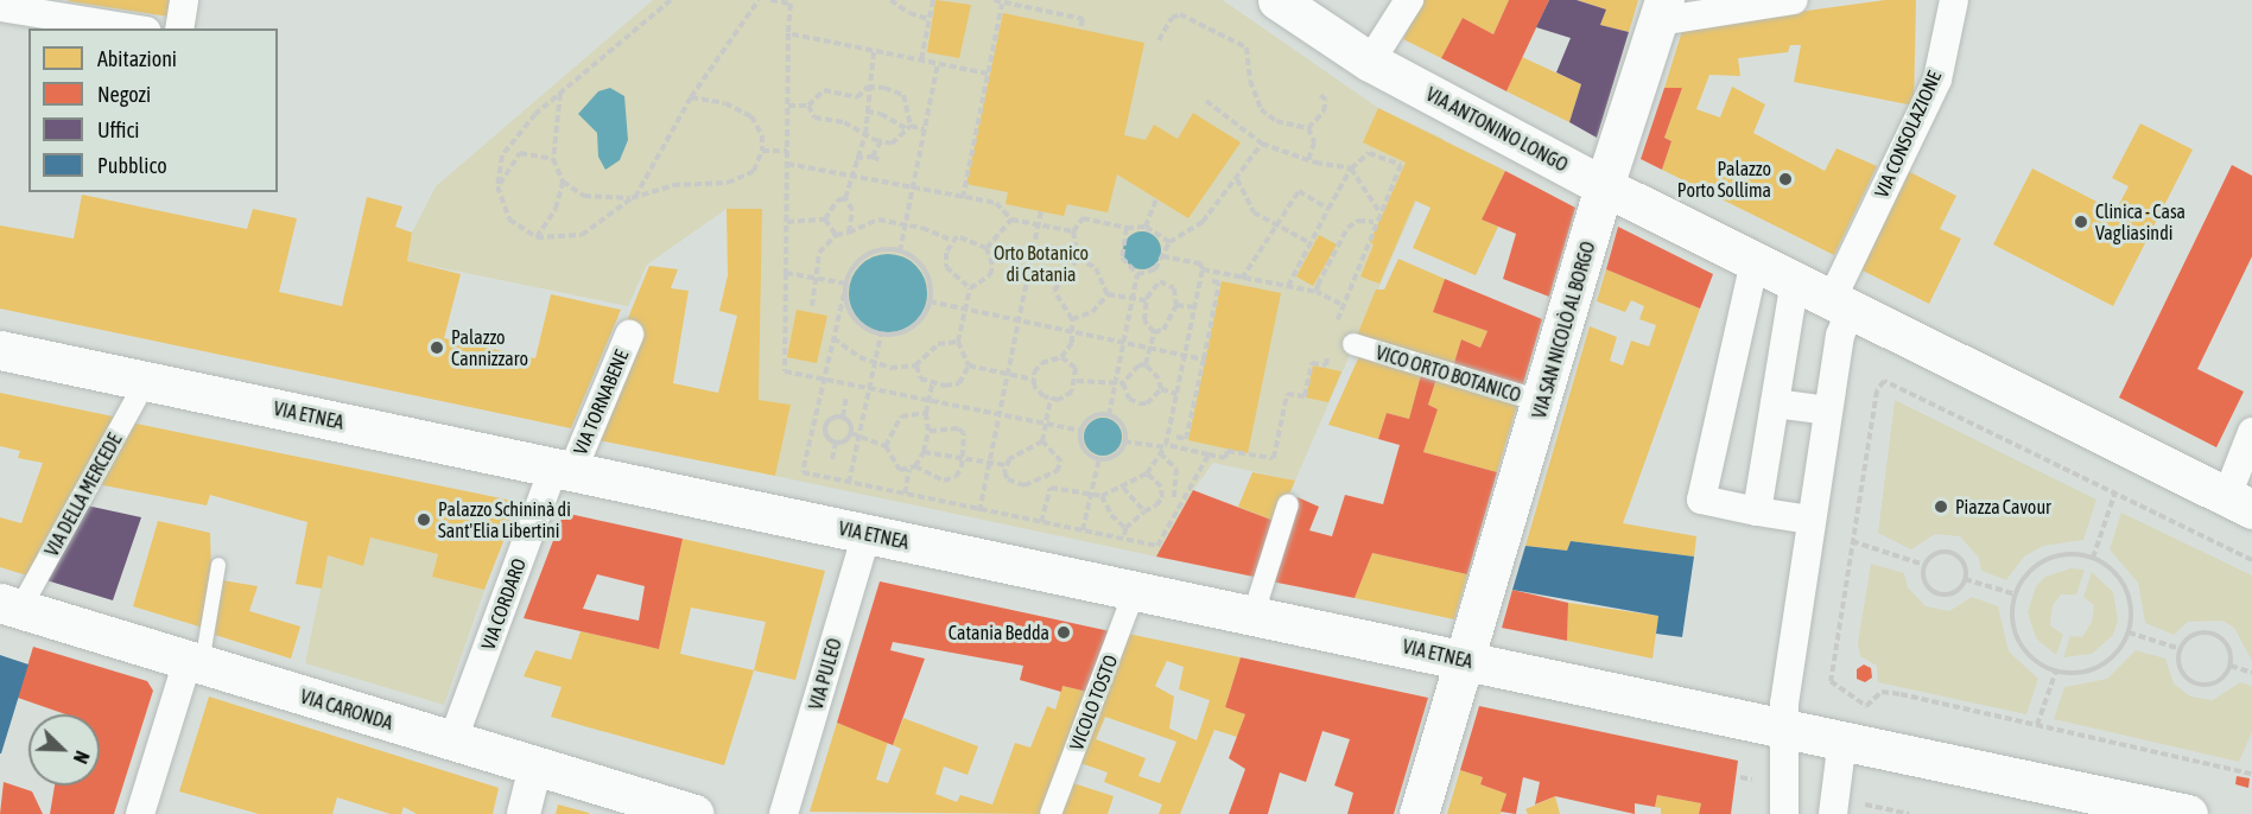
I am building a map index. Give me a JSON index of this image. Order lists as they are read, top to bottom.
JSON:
{
  "streets": {
    "main road": [
      "VIA ANTONINO LONGO",
      "VIA SAN NICOLÒ AL BORGO",
      "VIA ETNEA",
      "VIA CARONDA"
    ],
    "street": [
      "VIA CONSOLAZIONE",
      "VICO ORTO BOTANICO",
      "VIA TORNABENE",
      "VIA DELLA MERCEDE",
      "VIA CORDARO",
      "VIA PULEO",
      "VICOLO TOSTO"
    ]
  },
  "crossings": [
    ["VIA ANTONINO LONGO", "VIA CONSOLAZIONE"],
    ["VIA ANTONINO LONGO", "VIA SAN NICOLÒ AL BORGO"],
    ["VIA CONSOLAZIONE", "VIA ETNEA"],
    ["VIA SAN NICOLÒ AL BORGO", "VICO ORTO BOTANICO"],
    ["VIA SAN NICOLÒ AL BORGO", "VIA ETNEA"],
    ["VIA TORNABENE", "VIA ETNEA"],
    ["VIA TORNABENE", "VIA CORDARO"],
    ["VIA ETNEA", "VIA DELLA MERCEDE"],
    ["VIA ETNEA", "VIA CORDARO"],
    ["VIA ETNEA", "VIA PULEO"],
    ["VIA ETNEA", "VICOLO TOSTO"],
    ["VIA DELLA MERCEDE", "VIA CARONDA"],
    ["VIA CORDARO", "VIA CARONDA"]
  ],
  "parks": ["Orto Botanico di Catania"],
  "places": [
    "Palazzo Porto Sollima",
    "Clinica - Casa Vagliasindi",
    "Palazzo Cannizzaro",
    "Piazza Cavour",
    "Palazzo Schininà di Sant'Elia Libertini",
    "Catania Bedda"
  ],
  "legend": [
    "Abitazioni",
    "Negozi",
    "Uffici",
    "Pubblico"
  ],
  "north": "bottom right"
}
